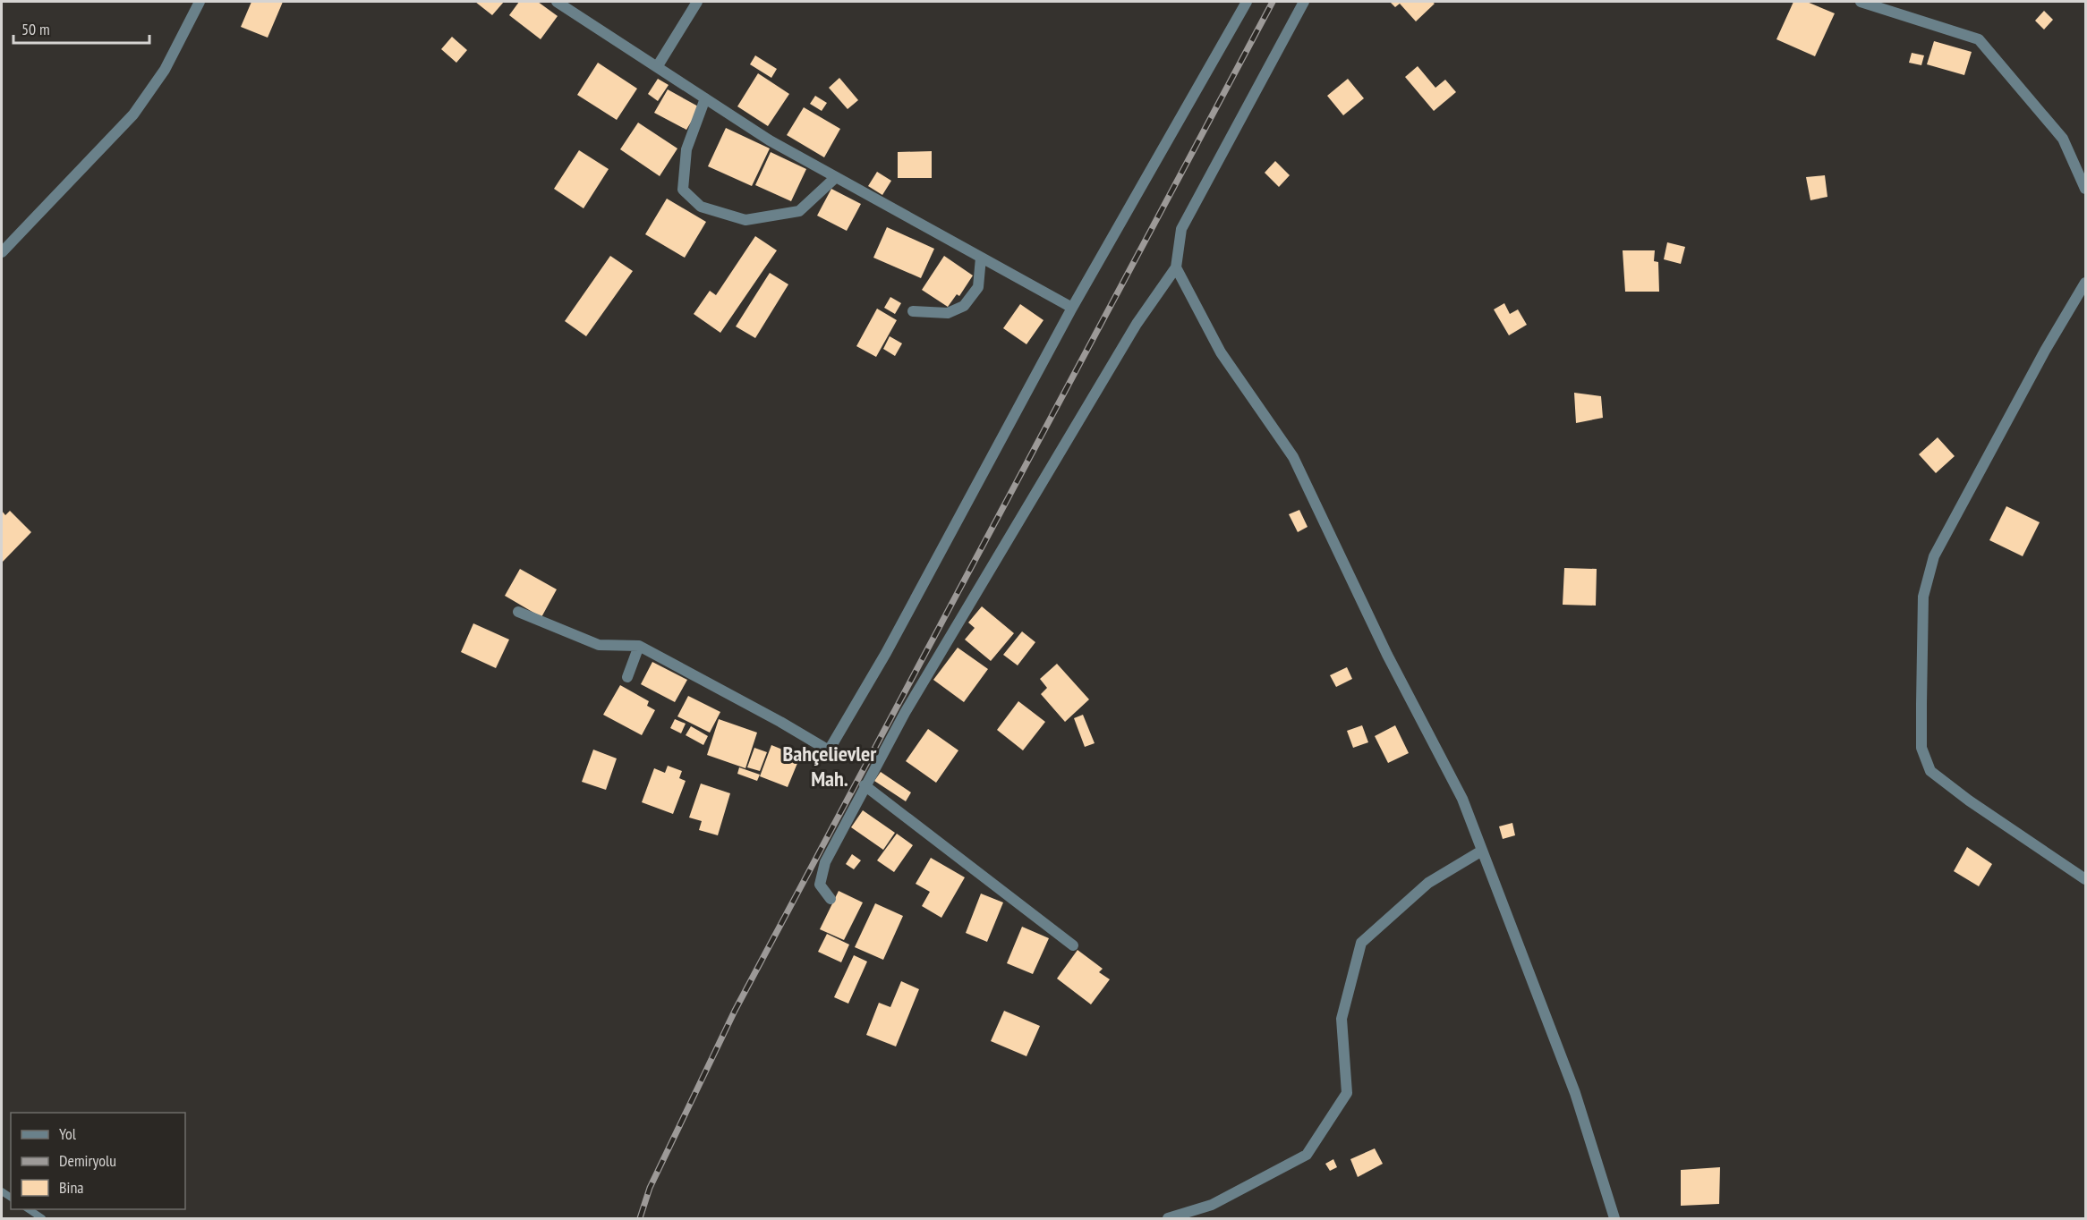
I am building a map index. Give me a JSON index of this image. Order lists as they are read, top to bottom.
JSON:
{
  "districts": ["Bahçelievler Mah."],
  "legend": ["Yol", "Demiryolu", "Bina"],
  "scale_bar": "50 m"
}
